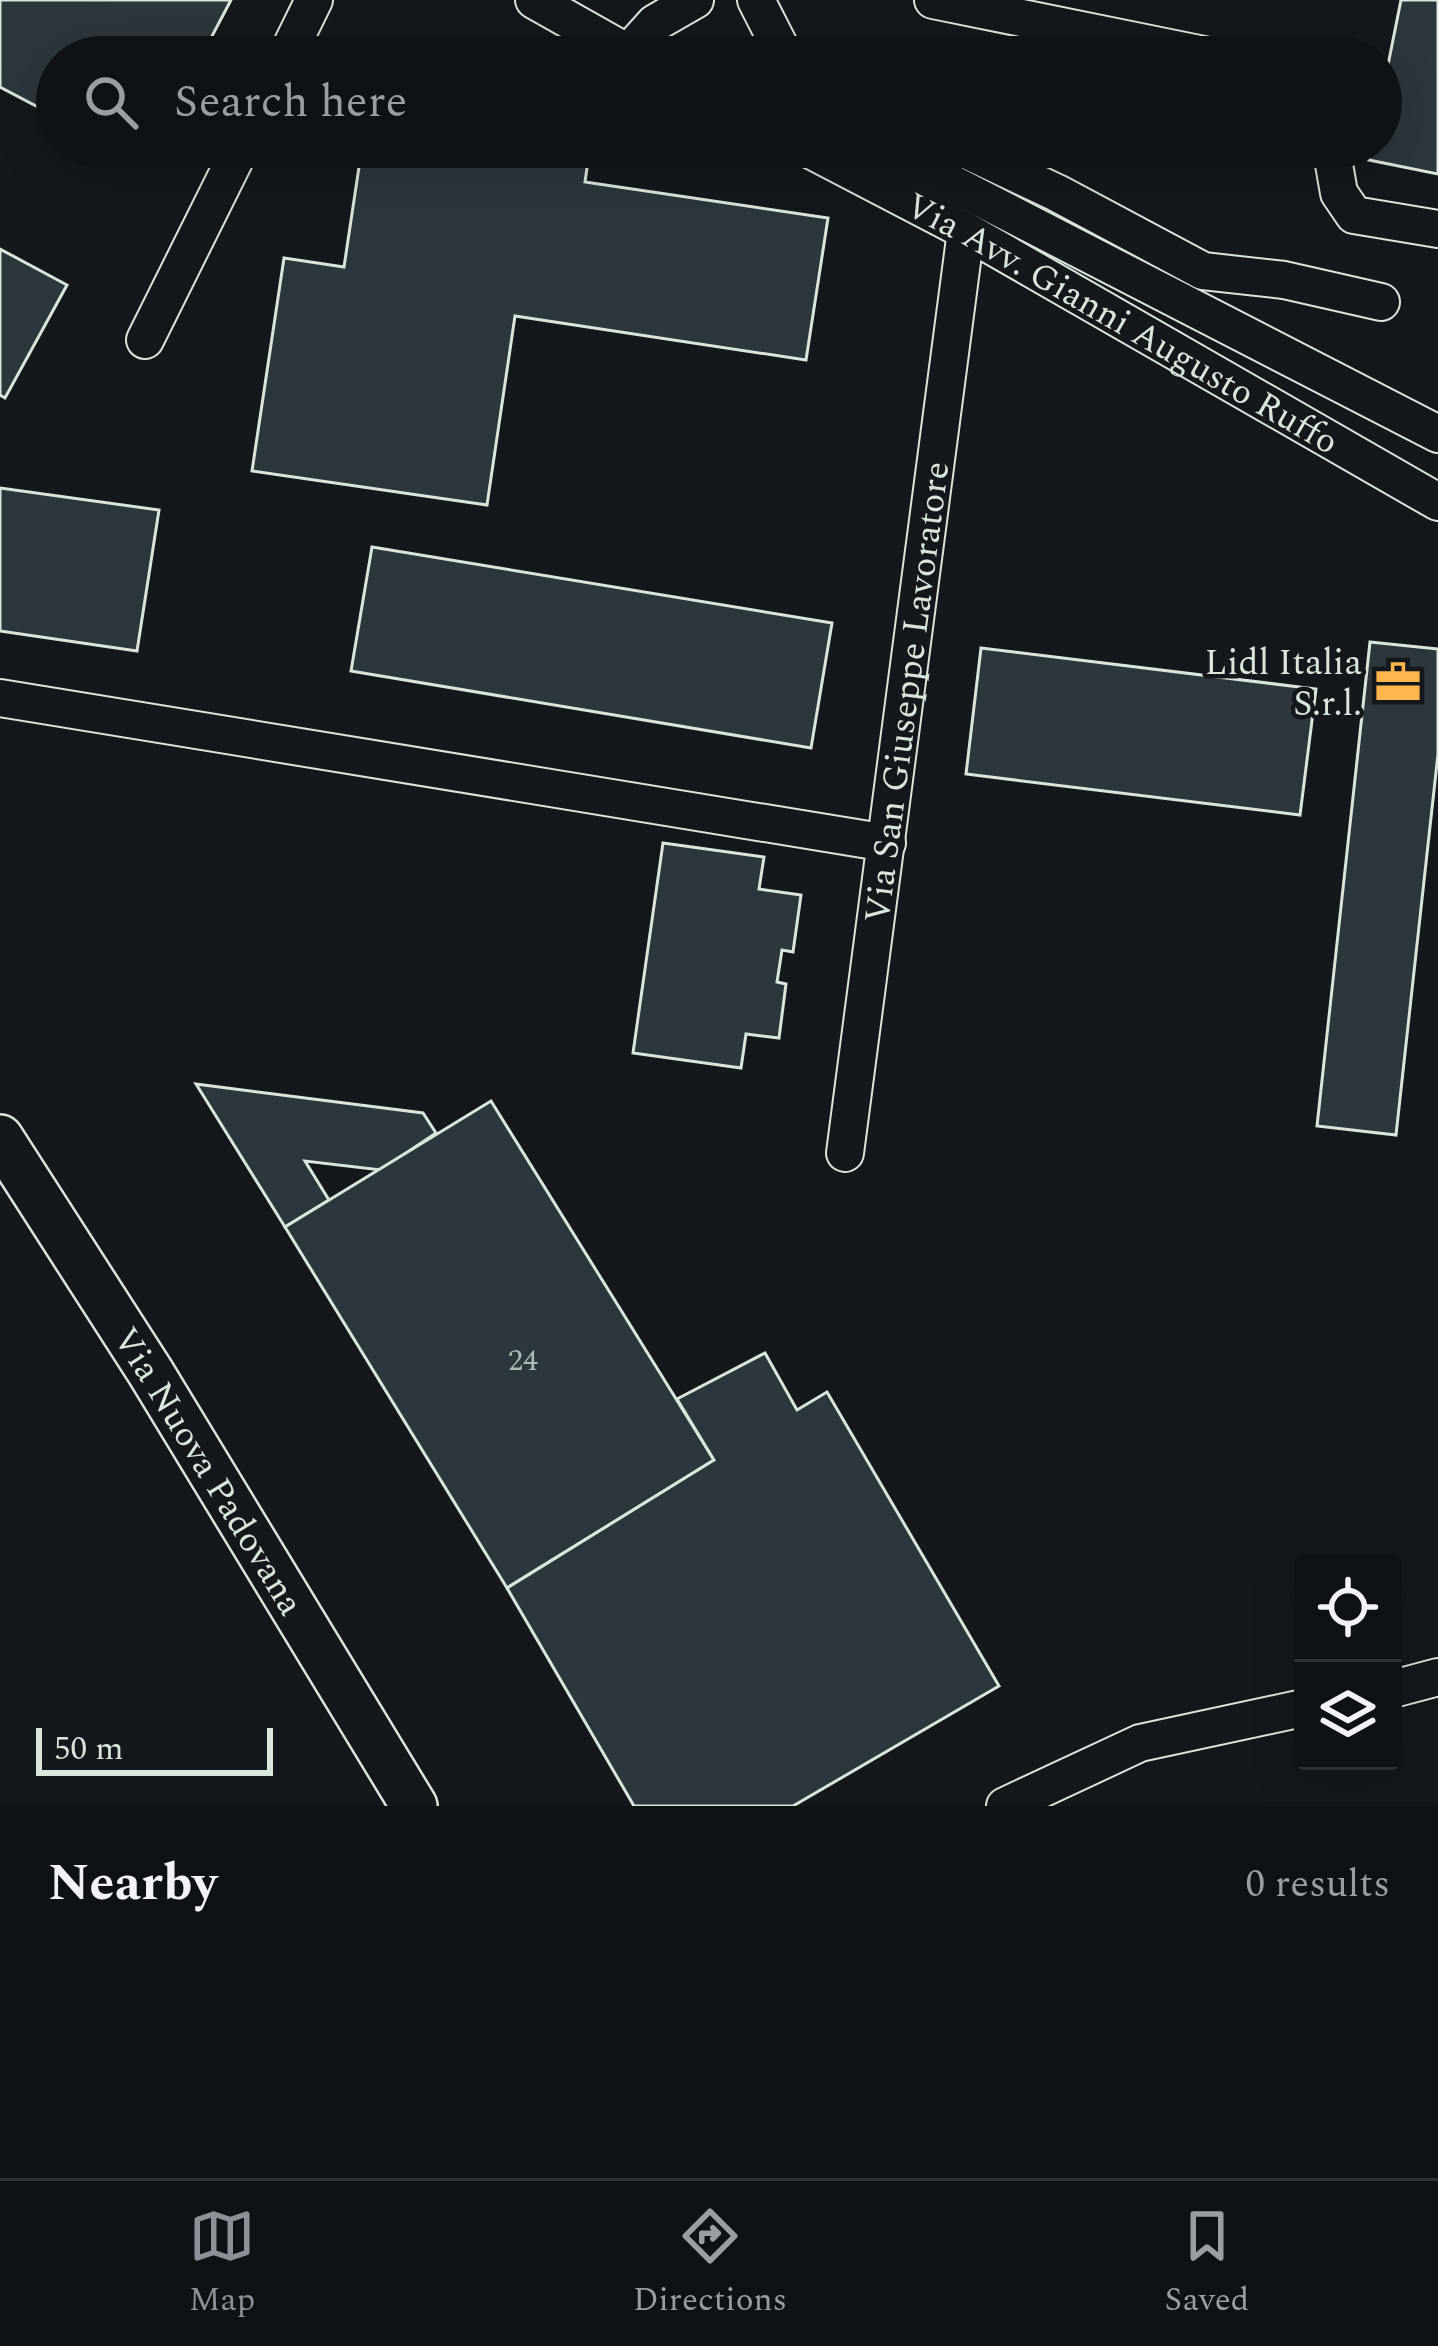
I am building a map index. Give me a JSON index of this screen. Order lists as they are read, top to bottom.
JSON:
{
  "streets": {
    "main road": ["Via Nuova Padovana"],
    "street": ["Via Avv. Gianni Augusto Ruffo", "Via San Giuseppe Lavoratore"]
  },
  "crossings": [
    ["Via Avv. Gianni Augusto Ruffo", "Via San Giuseppe Lavoratore"]
  ],
  "places": {
    "office": ["Lidl Italia S.r.l."]
  },
  "house_numbers": ["24"],
  "scale_bar": "50 m",
  "page": {
    "search": "Search here",
    "scale": "50 m",
    "heading": ["Nearby", "0 results"],
    "nav": ["Map", "Directions", "Saved"]
  }
}
